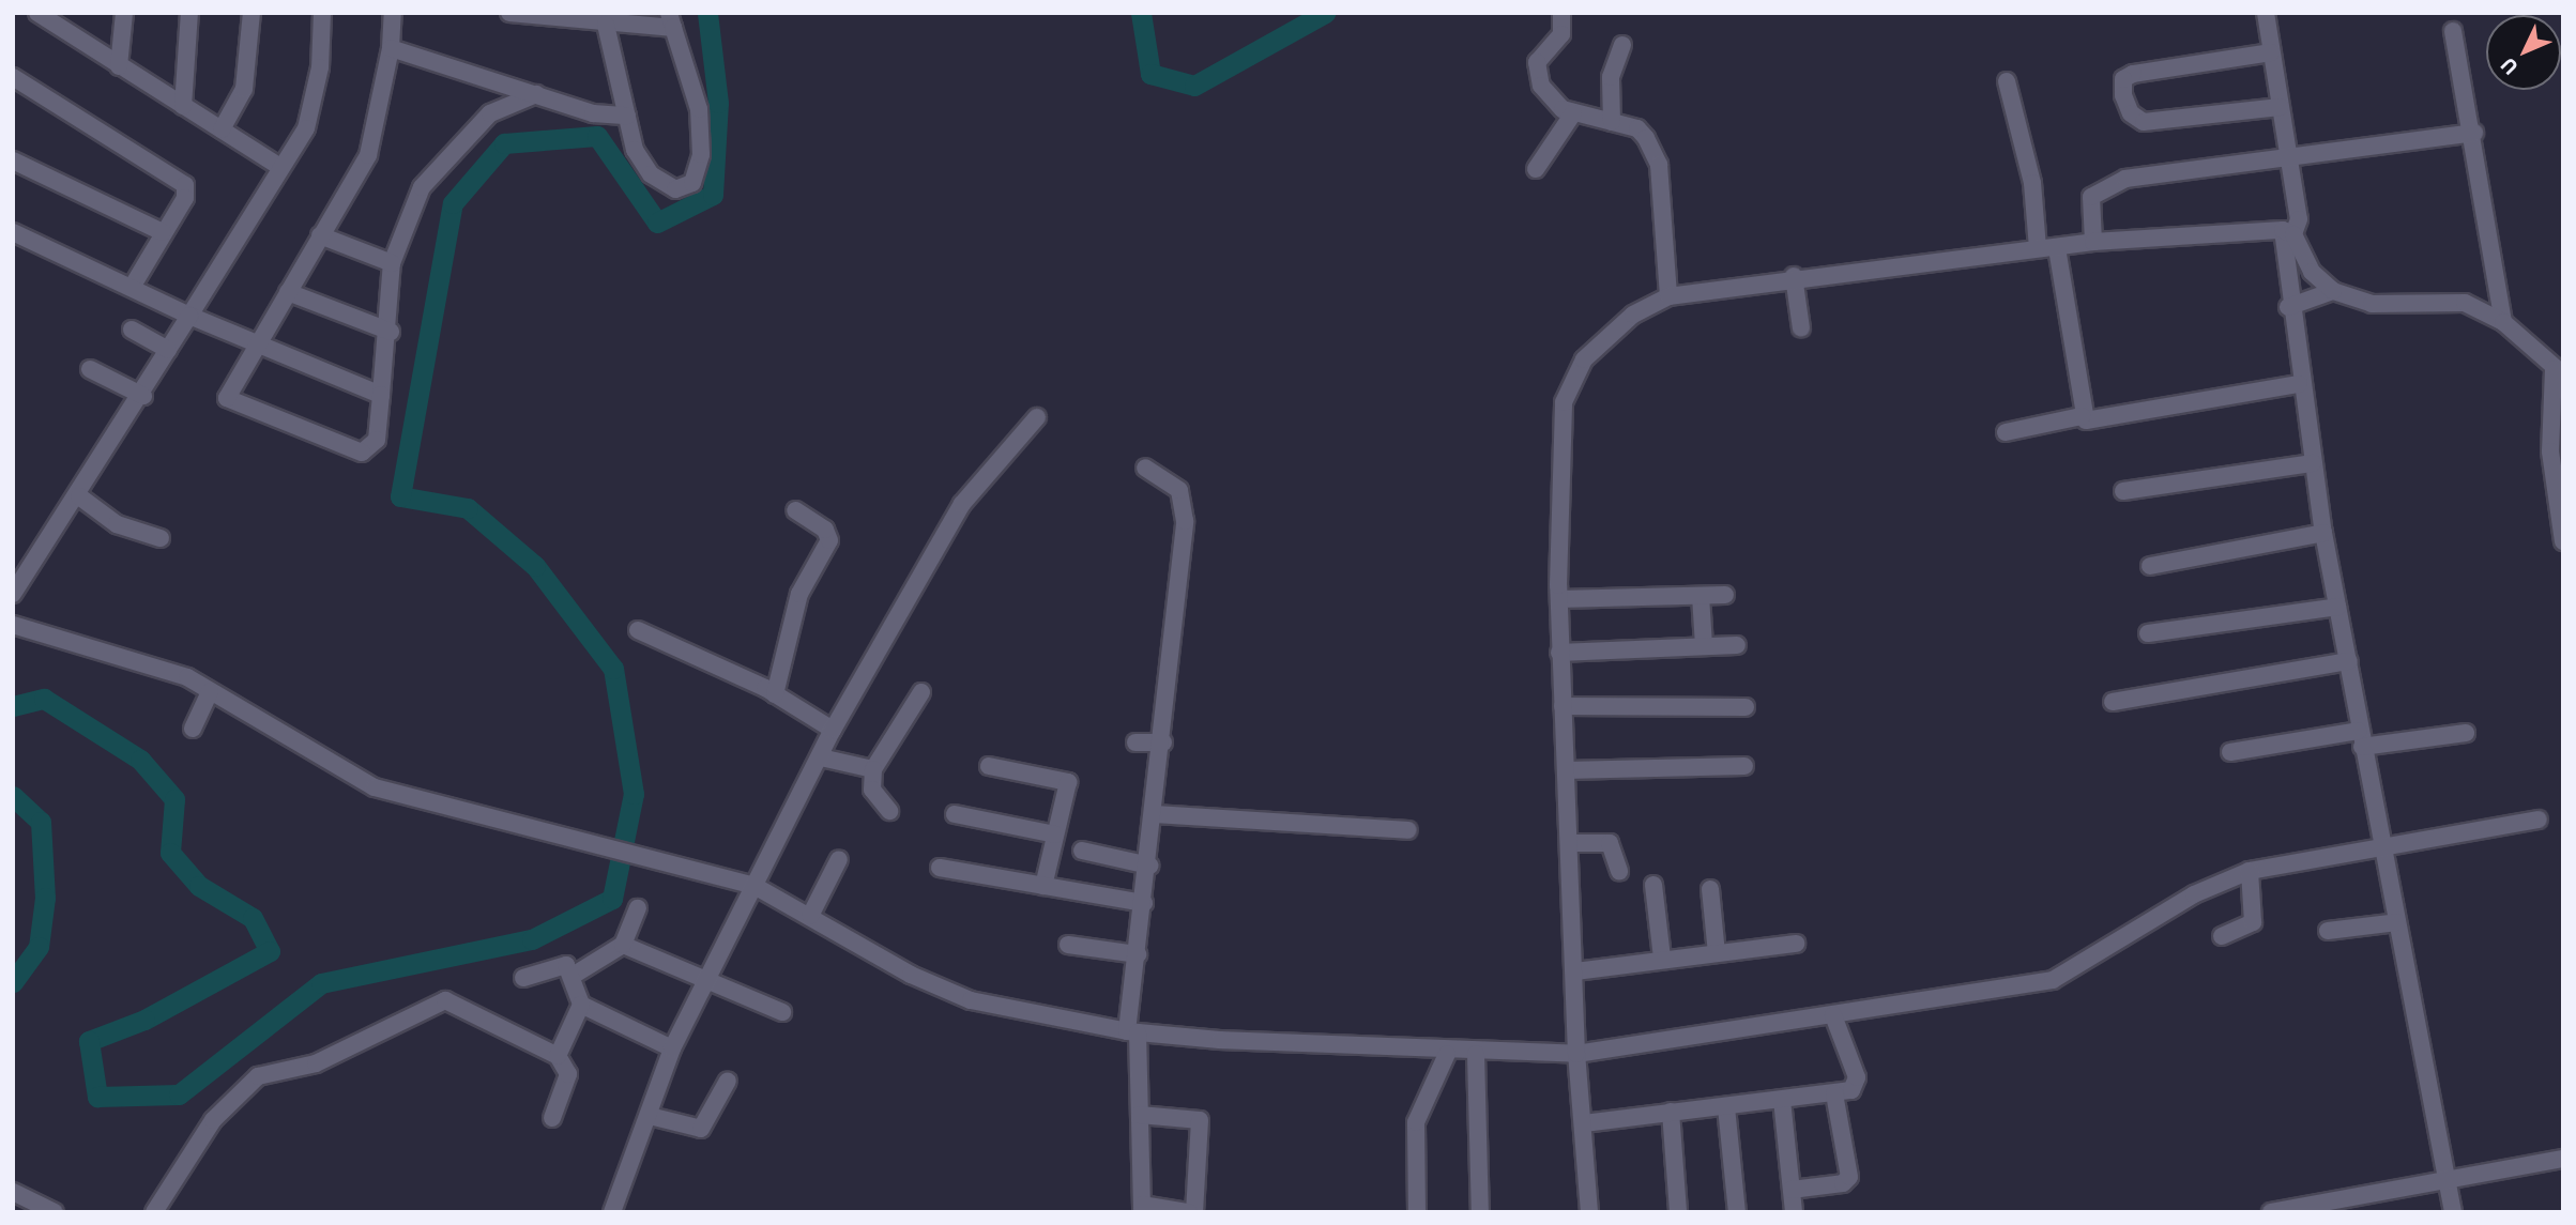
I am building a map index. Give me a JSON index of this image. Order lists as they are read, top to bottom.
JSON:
{
  "north": "bottom left"
}
